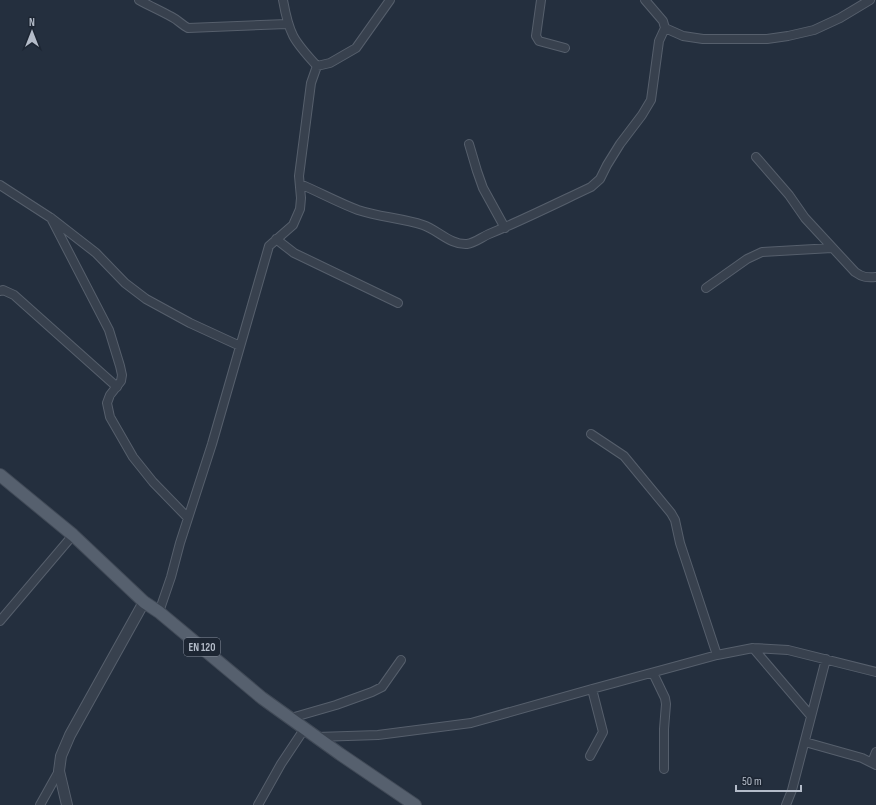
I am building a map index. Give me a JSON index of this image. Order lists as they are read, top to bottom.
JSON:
{
  "streets": {
    "main road": ["EN 120"]
  },
  "scale_bar": "50 m",
  "north": "top"
}
